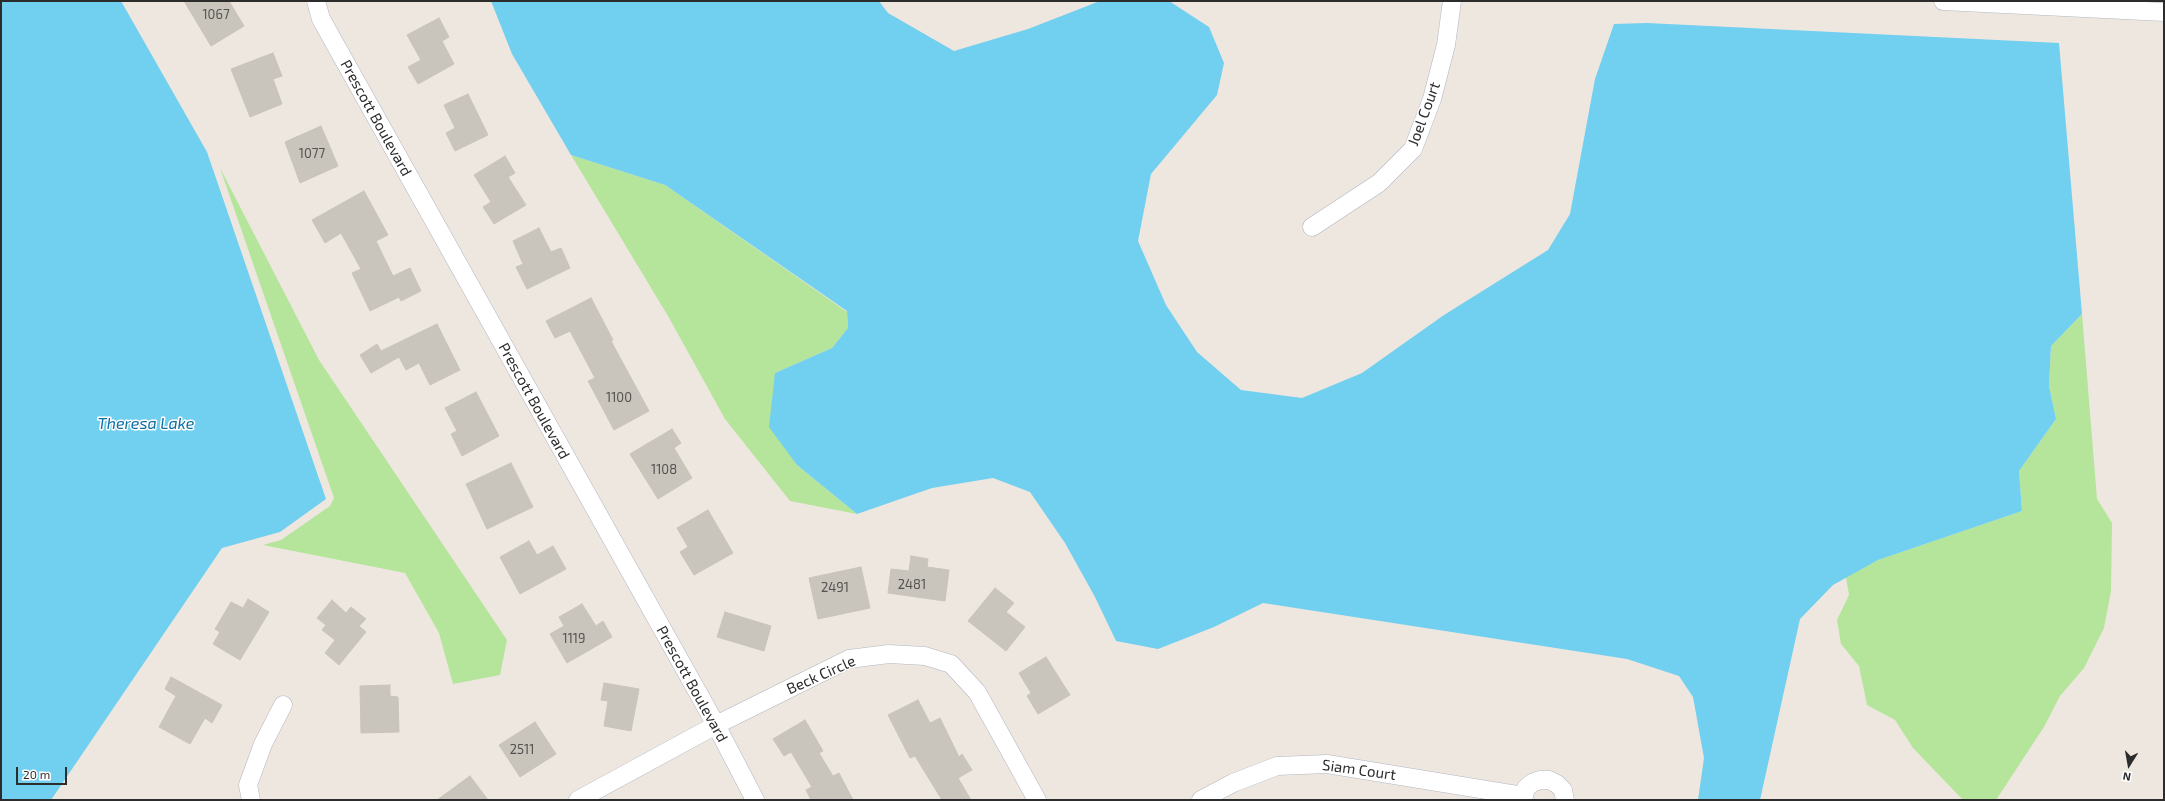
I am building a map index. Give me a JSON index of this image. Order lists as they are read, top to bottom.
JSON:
{
  "streets": {
    "street": [
      "Joel Court",
      "Prescott Boulevard",
      "Beck Circle",
      "Siam Court"
    ]
  },
  "crossings": [
    ["Prescott Boulevard", "Beck Circle"]
  ],
  "water": ["Theresa Lake"],
  "house_numbers": [
    "1067",
    "1077",
    "1100",
    "1108",
    "2481",
    "2491",
    "1119",
    "2511"
  ],
  "scale_bar": "20 m",
  "north": "bottom"
}
